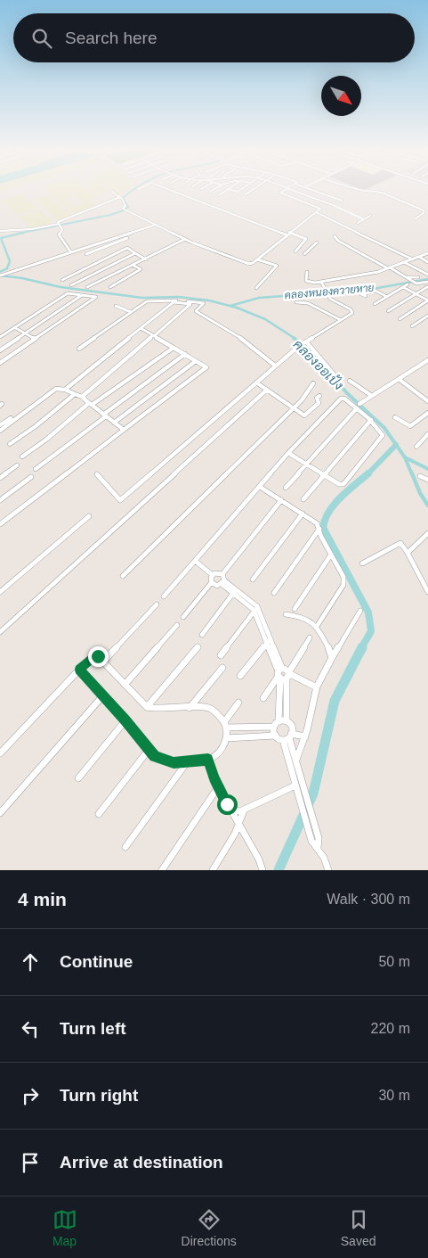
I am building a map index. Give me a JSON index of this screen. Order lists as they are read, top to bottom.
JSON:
{
  "water": ["คลองหนองควายหาย", "คลองออเป้ง"],
  "north": "bottom right",
  "page": {
    "search": "Search here",
    "heading": ["4 min", "Walk · 300 m"],
    "list": [
      ["Continue", "50 m"],
      ["Turn left", "220 m"],
      ["Turn right", "30 m"],
      "Arrive at destination"
    ],
    "nav": ["Map", "Directions", "Saved"]
  }
}
